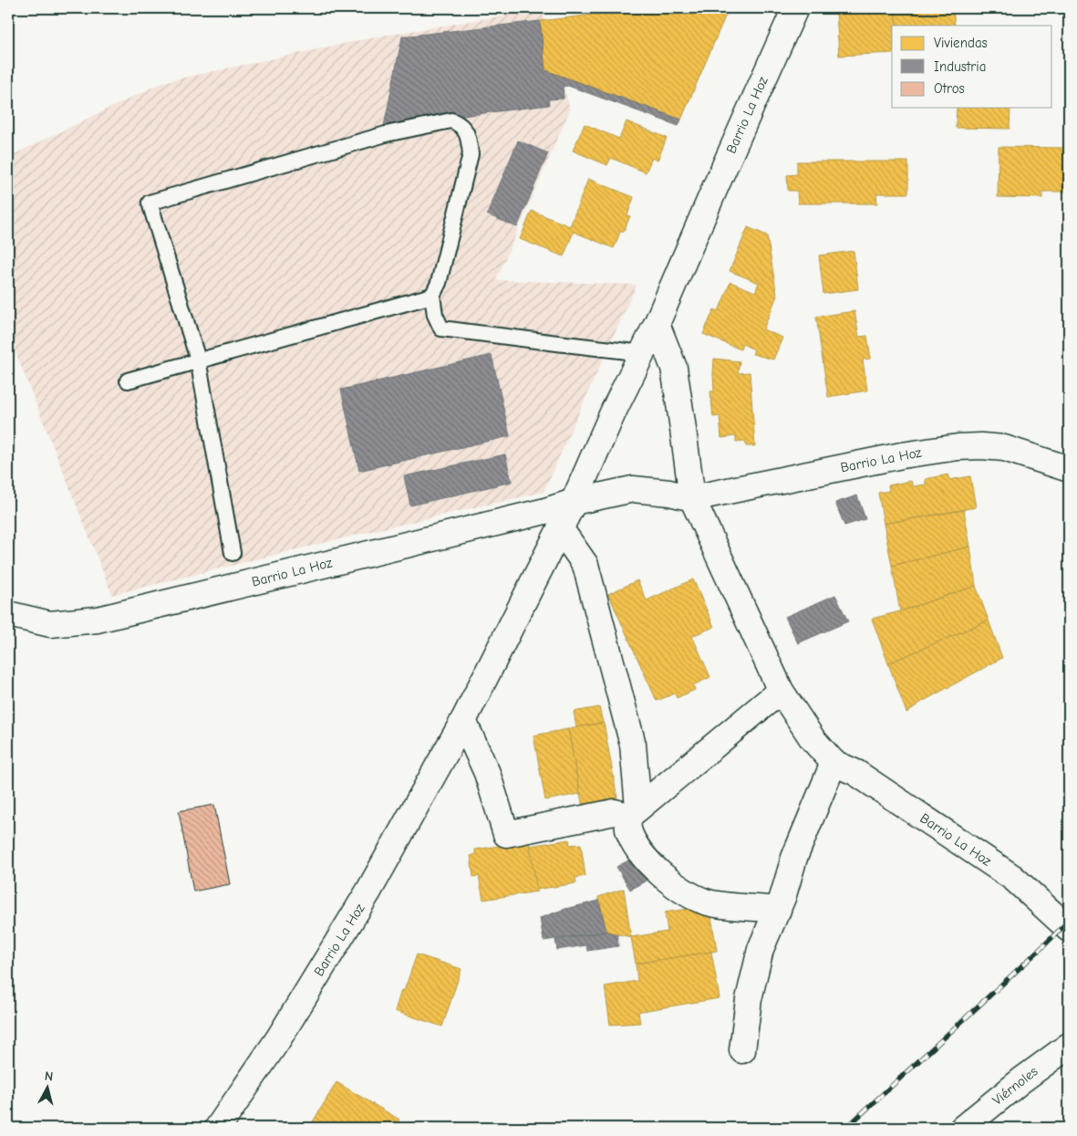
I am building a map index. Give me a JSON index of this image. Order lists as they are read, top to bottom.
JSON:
{
  "streets": {
    "street": ["Barrio La Hoz", "Viérnoles"]
  },
  "legend": ["Viviendas", "Industria", "Otros"],
  "north": "top"
}
